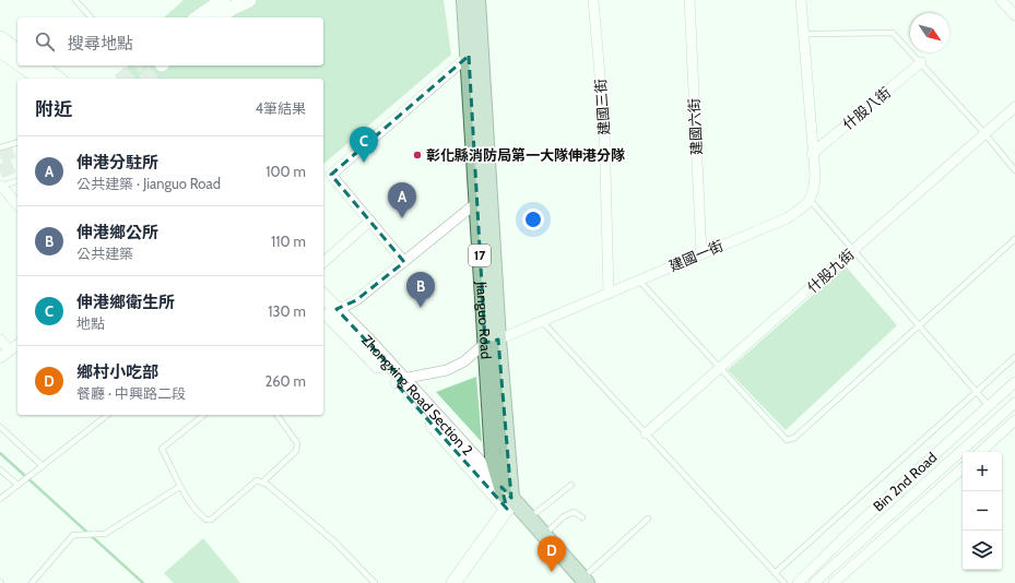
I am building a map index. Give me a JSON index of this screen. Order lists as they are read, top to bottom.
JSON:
{
  "streets": {
    "main road": ["17", "Jianguo Road", "Zhongxing Road Section 2"],
    "street": [
      "建國三街",
      "什股八街",
      "建國六街",
      "建國一街",
      "什股九街",
      "Bin 2nd Road"
    ]
  },
  "crossings": [
    ["建國三街", "建國一街"],
    ["建國六街", "建國一街"],
    ["17", "Jianguo Road"],
    ["17", "Zhongxing Road Section 2"],
    ["建國一街", "Jianguo Road"],
    ["建國一街", "Zhongxing Road Section 2"],
    ["Jianguo Road", "Zhongxing Road Section 2"]
  ],
  "places": ["彰化縣消防局第一大隊伸港分隊"],
  "north": "bottom right",
  "page": {
    "search": "搜尋地點",
    "heading": ["附近", "4筆結果"],
    "pins": [
      "C",
      "A",
      "B",
      "D"
    ],
    "list": [
      {
        "mark": "A",
        "name": "伸港分駐所",
        "note": "公共建築 · Jianguo Road",
        "value": "100 m"
      },
      {
        "mark": "B",
        "name": "伸港鄉公所",
        "note": "公共建築",
        "value": "110 m"
      },
      {
        "mark": "C",
        "name": "伸港鄉衛生所",
        "note": "地點",
        "value": "130 m"
      },
      {
        "mark": "D",
        "name": "鄉村小吃部",
        "note": "餐廳 · 中興路二段",
        "value": "260 m"
      }
    ],
    "map_buttons": ["+", "−"]
  }
}
